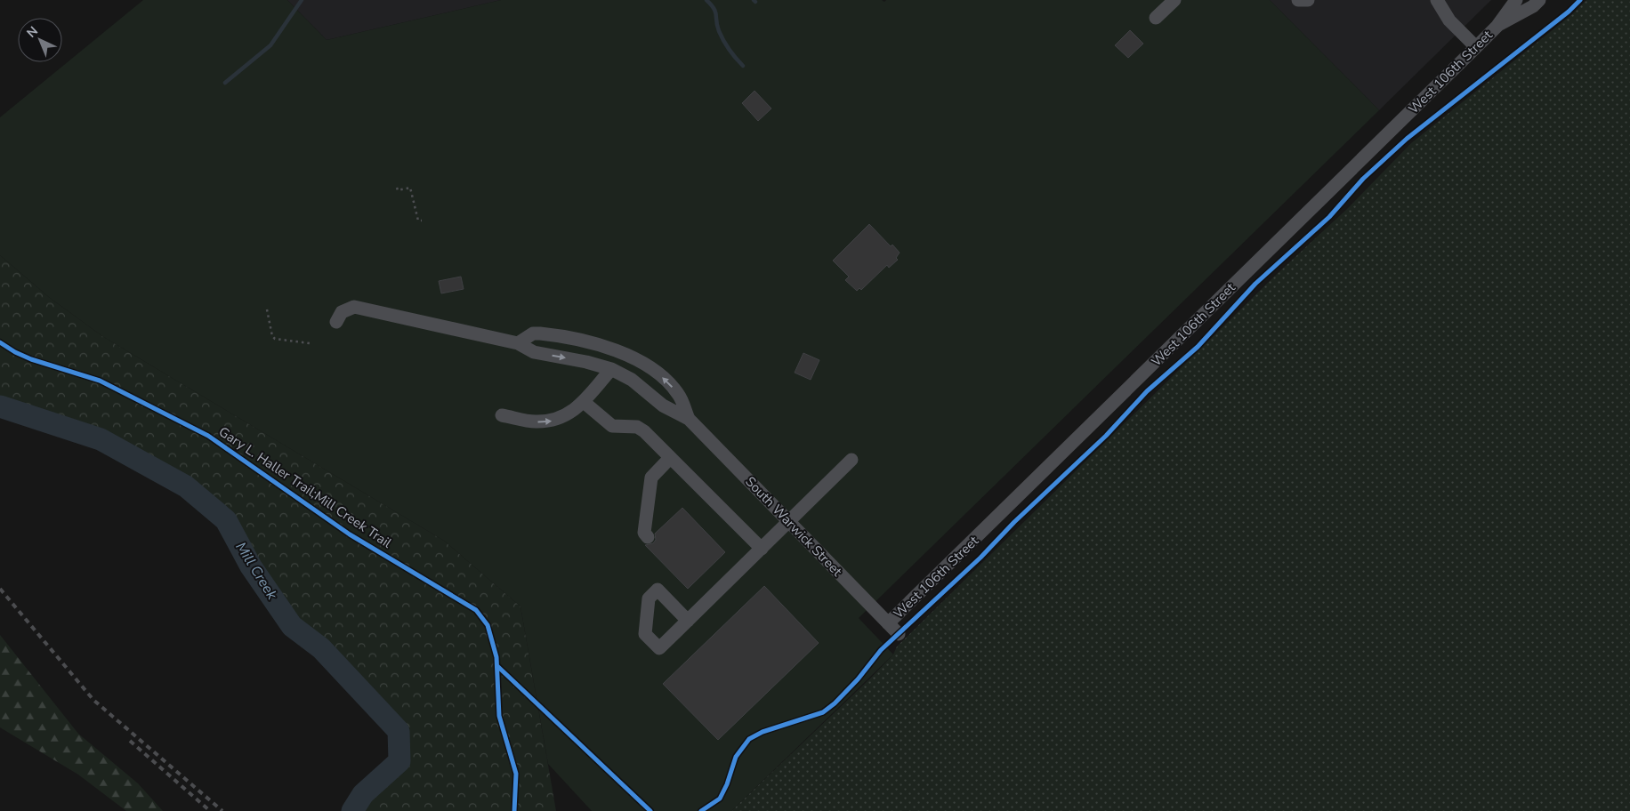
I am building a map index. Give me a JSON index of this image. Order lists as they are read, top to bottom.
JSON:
{
  "streets": {
    "street": ["West 106th Street", "South Warwick Street"],
    "cycle path": ["Gary L. Haller Trail;Mill Creek Trail"]
  },
  "crossings": [
    ["West 106th Street", "South Warwick Street"]
  ],
  "water": ["Mill Creek"],
  "north": "top left"
}
